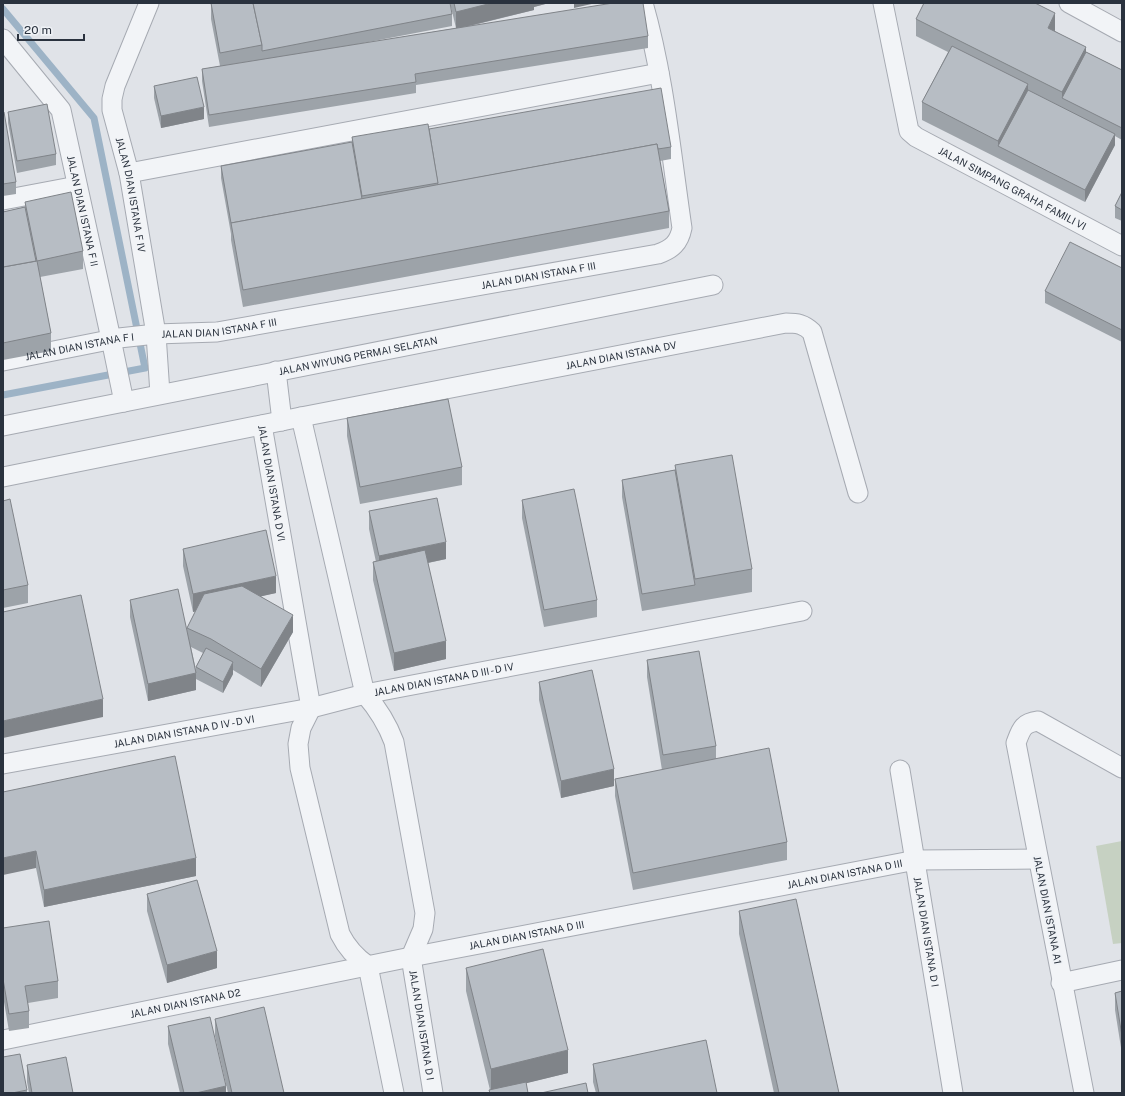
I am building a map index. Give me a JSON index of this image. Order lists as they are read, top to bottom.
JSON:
{
  "streets": {
    "street": [
      "JALAN SIMPANG GRAHA FAMILI VI",
      "JALAN DIAN ISTANA F IV",
      "JALAN DIAN ISTANA F II",
      "JALAN DIAN ISTANA F III",
      "JALAN DIAN ISTANA F I",
      "JALAN WIYUNG PERMAI SELATAN",
      "JALAN DIAN ISTANA DV",
      "JALAN DIAN ISTANA D VI",
      "JALAN DIAN ISTANA D III - D IV",
      "JALAN DIAN ISTANA D IV - D VI",
      "JALAN DIAN ISTANA D III",
      "JALAN DIAN ISTANA A1",
      "JALAN DIAN ISTANA D I",
      "JALAN DIAN ISTANA D2"
    ]
  },
  "crossings": [
    ["JALAN DIAN ISTANA F IV", "JALAN DIAN ISTANA F III"],
    ["JALAN DIAN ISTANA F IV", "JALAN DIAN ISTANA F I"],
    ["JALAN DIAN ISTANA F IV", "JALAN WIYUNG PERMAI SELATAN"],
    ["JALAN DIAN ISTANA F II", "JALAN DIAN ISTANA F I"],
    ["JALAN DIAN ISTANA F II", "JALAN WIYUNG PERMAI SELATAN"],
    ["JALAN DIAN ISTANA F III", "JALAN DIAN ISTANA F I"],
    ["JALAN DIAN ISTANA DV", "JALAN DIAN ISTANA D VI"],
    ["JALAN DIAN ISTANA DV", "JALAN DIAN ISTANA D III - D IV"],
    ["JALAN DIAN ISTANA D VI", "JALAN DIAN ISTANA D IV - D VI"],
    ["JALAN DIAN ISTANA D III - D IV", "JALAN DIAN ISTANA D IV - D VI"],
    ["JALAN DIAN ISTANA D III", "JALAN DIAN ISTANA A1"],
    ["JALAN DIAN ISTANA D III", "JALAN DIAN ISTANA D I"],
    ["JALAN DIAN ISTANA D III", "JALAN DIAN ISTANA D2"],
    ["JALAN DIAN ISTANA D I", "JALAN DIAN ISTANA D2"]
  ],
  "scale_bar": "20 m"
}
